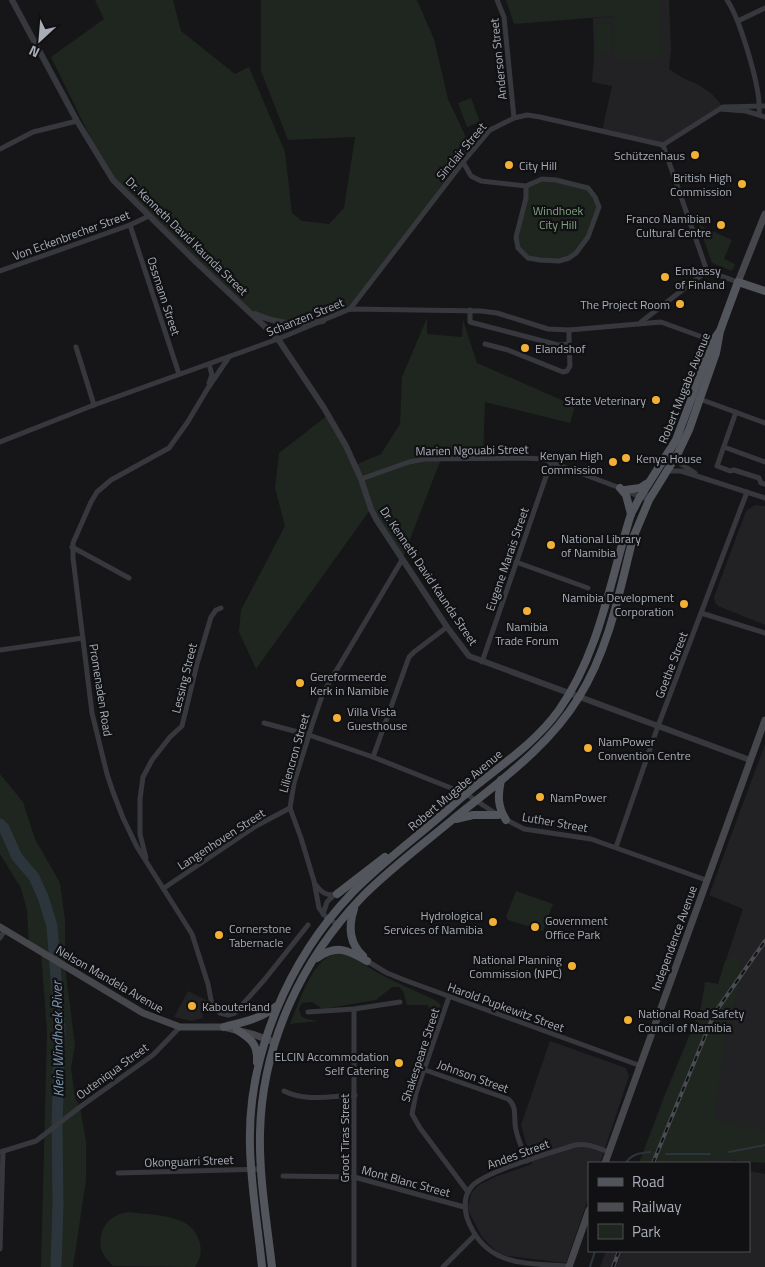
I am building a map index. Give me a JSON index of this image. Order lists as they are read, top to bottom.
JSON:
{
  "streets": {
    "main road": ["Robert Mugabe Avenue", "Independence Avenue", "Nelson Mandela Avenue"],
    "street": [
      "Anderson Street",
      "Sinclair Street",
      "Von Eckenbrecher Street",
      "Dr. Kenneth David Kaunda Street",
      "Ossmann Street",
      "Schanzen Street",
      "Marien Ngouabi Street",
      "Eugene Marais Street",
      "Goethe Street",
      "Lessing Street",
      "Promenaden Road",
      "Liliencron Street",
      "Luther Street",
      "Langenhoven Street",
      "Harold Pupkewitz Street",
      "Shakespeare Street",
      "Outeniqua Street",
      "Johnson Street",
      "Groot Tiras Street",
      "Andes Street",
      "Okonguarri Street",
      "Mont Blanc Street"
    ]
  },
  "crossings": [
    ["Anderson Street", "Sinclair Street"],
    ["Sinclair Street", "Schanzen Street"],
    ["Von Eckenbrecher Street", "Dr. Kenneth David Kaunda Street"],
    ["Von Eckenbrecher Street", "Ossmann Street"],
    ["Dr. Kenneth David Kaunda Street", "Schanzen Street"],
    ["Dr. Kenneth David Kaunda Street", "Robert Mugabe Avenue"],
    ["Dr. Kenneth David Kaunda Street", "Marien Ngouabi Street"],
    ["Dr. Kenneth David Kaunda Street", "Eugene Marais Street"],
    ["Dr. Kenneth David Kaunda Street", "Goethe Street"],
    ["Dr. Kenneth David Kaunda Street", "Liliencron Street"],
    ["Dr. Kenneth David Kaunda Street", "Independence Avenue"],
    ["Ossmann Street", "Schanzen Street"],
    ["Schanzen Street", "Robert Mugabe Avenue"],
    ["Schanzen Street", "Promenaden Road"],
    ["Robert Mugabe Avenue", "Marien Ngouabi Street"],
    ["Robert Mugabe Avenue", "Luther Street"],
    ["Robert Mugabe Avenue", "Nelson Mandela Avenue"],
    ["Robert Mugabe Avenue", "Okonguarri Street"],
    ["Marien Ngouabi Street", "Eugene Marais Street"],
    ["Goethe Street", "Luther Street"],
    ["Lessing Street", "Promenaden Road"],
    ["Promenaden Road", "Langenhoven Street"],
    ["Liliencron Street", "Luther Street"],
    ["Liliencron Street", "Langenhoven Street"],
    ["Luther Street", "Independence Avenue"],
    ["Independence Avenue", "Harold Pupkewitz Street"],
    ["Independence Avenue", "Andes Street"],
    ["Nelson Mandela Avenue", "Outeniqua Street"],
    ["Harold Pupkewitz Street", "Shakespeare Street"],
    ["Shakespeare Street", "Johnson Street"],
    ["Shakespeare Street", "Andes Street"],
    ["Johnson Street", "Andes Street"],
    ["Groot Tiras Street", "Mont Blanc Street"]
  ],
  "water": ["Klein Windhoek River"],
  "parks": ["Windhoek City Hill"],
  "places": [
    "Schützenhaus",
    "City Hill",
    "British High Commission",
    "Franco Namibian Cultural Centre",
    "Embassy of Finland",
    "The Project Room",
    "Elandshof",
    "State Veterinary",
    "Kenya House",
    "Kenyan High Commission",
    "National Library of Namibia",
    "Namibia Development Corporation",
    "Namibia Trade Forum",
    "Gereformeerde Kerk in Namibie",
    "Villa Vista Guesthouse",
    "NamPower Convention Centre",
    "NamPower",
    "Hydrological Services of Namibia",
    "Government Office Park",
    "Cornerstone Tabernacle",
    "National Planning Commission (NPC)",
    "Kabouterland",
    "National Road Safety Council of Namibia",
    "ELCIN Accommodation Self Catering"
  ],
  "legend": ["Road", "Railway", "Park"],
  "north": "bottom left"
}
